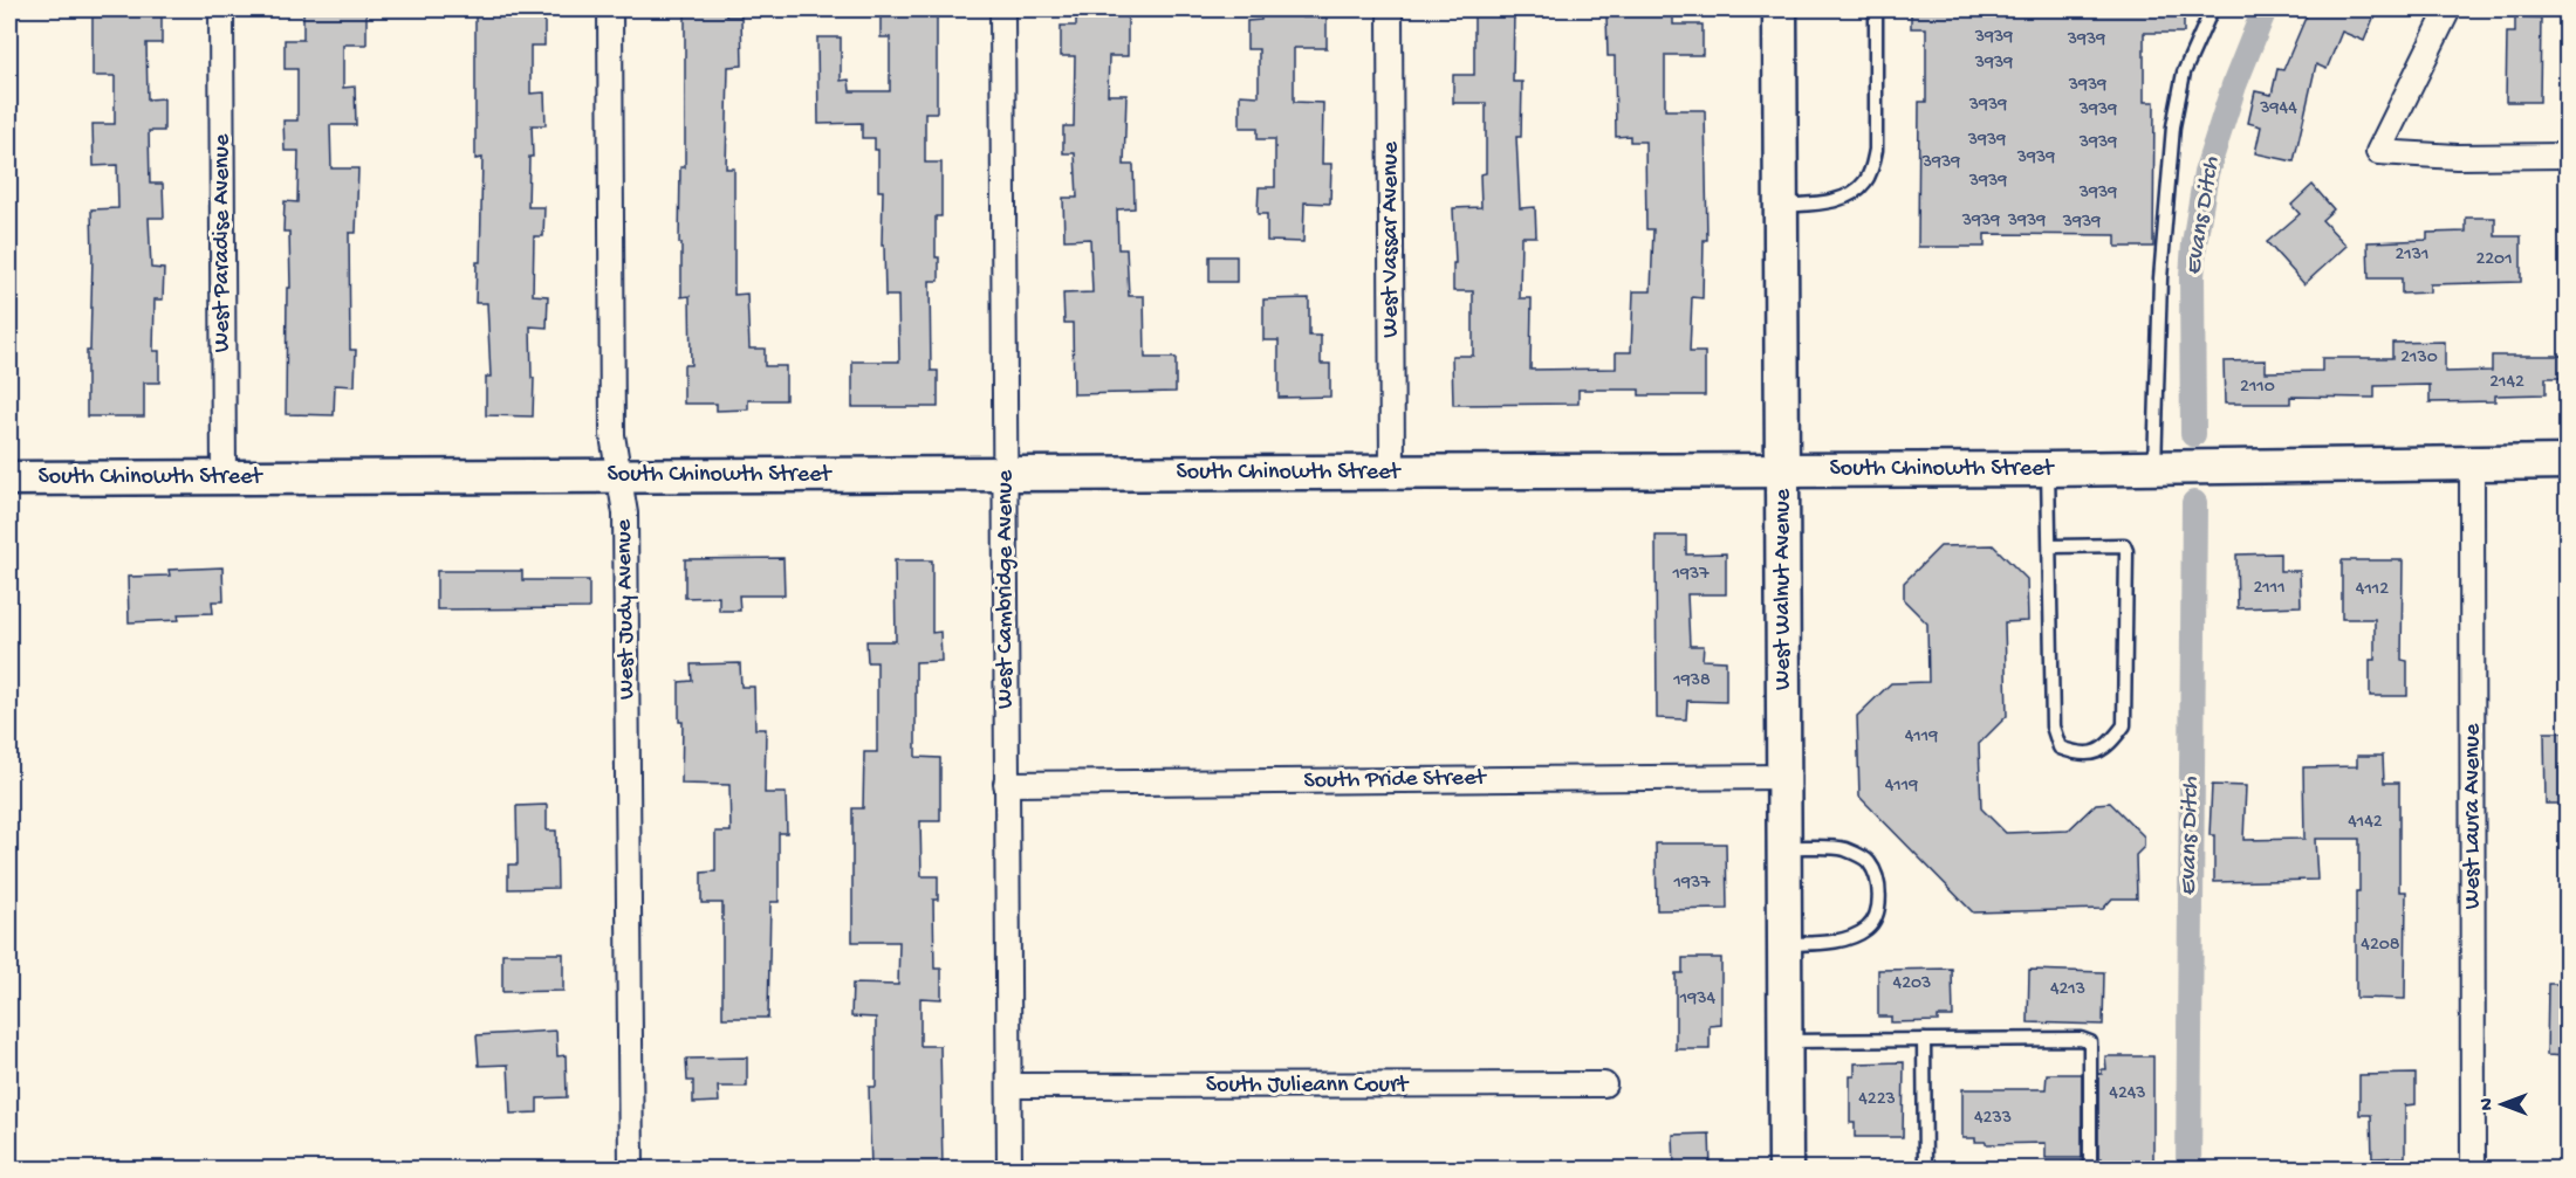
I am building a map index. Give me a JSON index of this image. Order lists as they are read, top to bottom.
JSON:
{
  "streets": {
    "street": [
      "West Vassar Avenue",
      "West Paradise Avenue",
      "South Chinowth Street",
      "West Cambridge Avenue",
      "West Walnut Avenue",
      "West Judy Avenue",
      "South Pride Street",
      "West Laura Avenue",
      "South Julieann Court"
    ]
  },
  "crossings": [
    ["West Vassar Avenue", "South Chinowth Street"],
    ["West Paradise Avenue", "South Chinowth Street"],
    ["South Chinowth Street", "West Cambridge Avenue"],
    ["South Chinowth Street", "West Walnut Avenue"],
    ["South Chinowth Street", "West Judy Avenue"],
    ["South Chinowth Street", "West Laura Avenue"],
    ["West Cambridge Avenue", "South Pride Street"],
    ["West Cambridge Avenue", "South Julieann Court"],
    ["West Walnut Avenue", "South Pride Street"]
  ],
  "water": ["Evans Ditch"],
  "house_numbers": [
    "3939",
    "3939",
    "3939",
    "3939",
    "3939",
    "3944",
    "3939",
    "3939",
    "3939",
    "3939",
    "3939",
    "3939",
    "3939",
    "3939",
    "3939",
    "3939",
    "2131",
    "2201",
    "2130",
    "2142",
    "2110",
    "1937",
    "2111",
    "4112",
    "1938",
    "4119",
    "4119",
    "4142",
    "1937",
    "4208",
    "4203",
    "4213",
    "1934",
    "4243",
    "4223",
    "4233"
  ],
  "north": "left"
}
